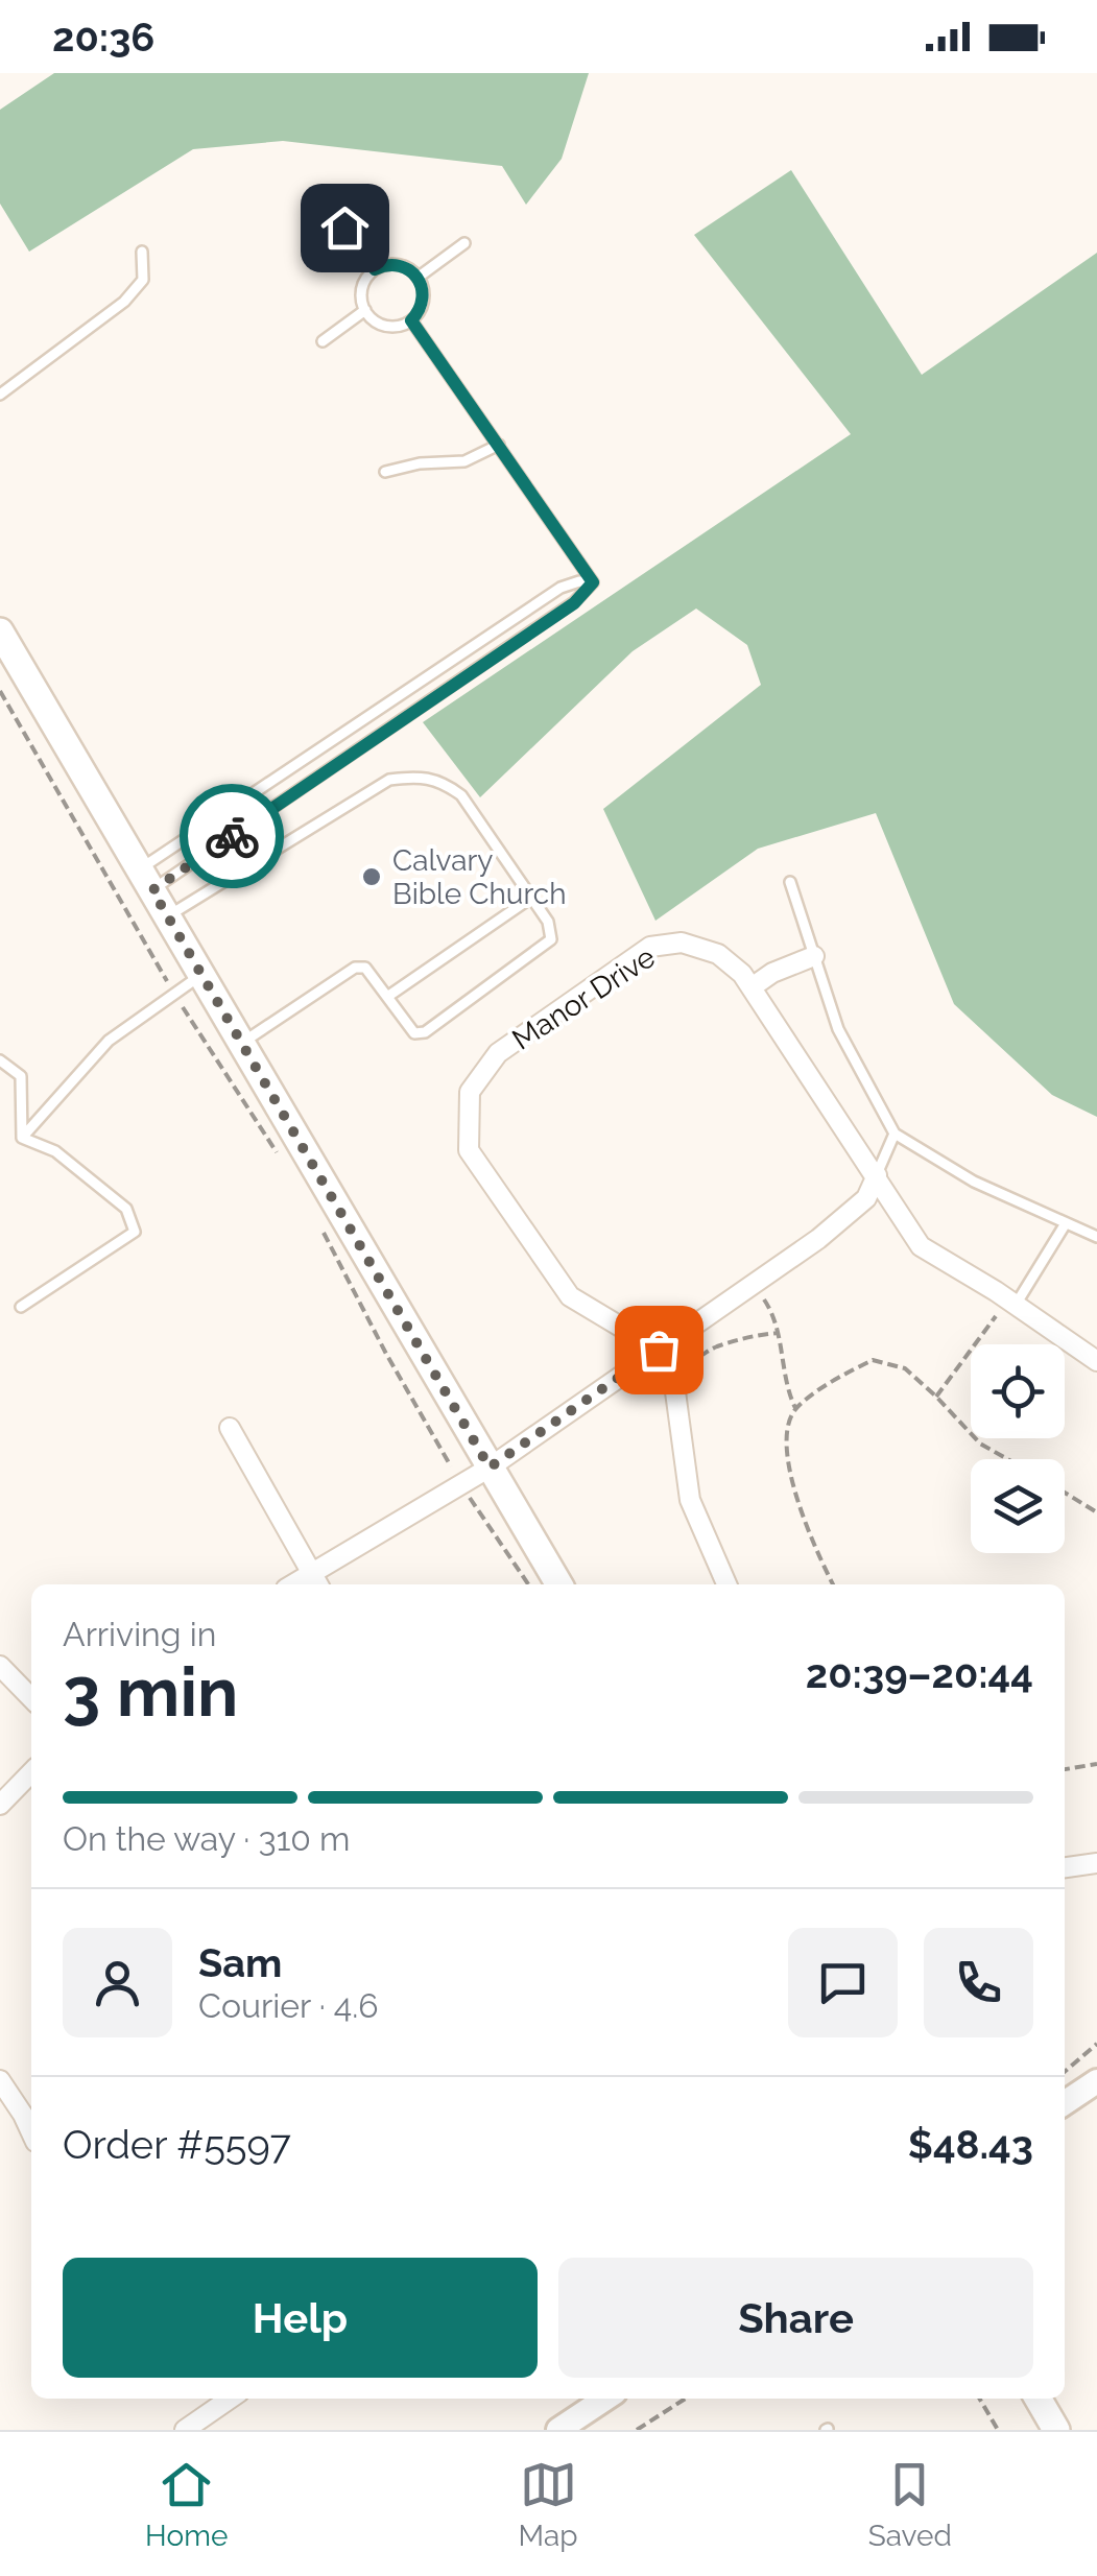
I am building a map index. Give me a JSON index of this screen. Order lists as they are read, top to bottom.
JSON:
{
  "streets": {
    "street": ["Manor Drive"]
  },
  "places": ["Calvary Bible Church"],
  "page": {
    "status": "20:36",
    "heading": ["3 min", "Arriving in", "20:39–20:44"],
    "panel": [
      "Sam",
      "Courier · 4.6",
      "Order #5597",
      "$48.43"
    ],
    "bar": "On the way · 310 m",
    "buttons": ["Help", "Share"],
    "tabs": ["Home", "Map", "Saved"]
  }
}
